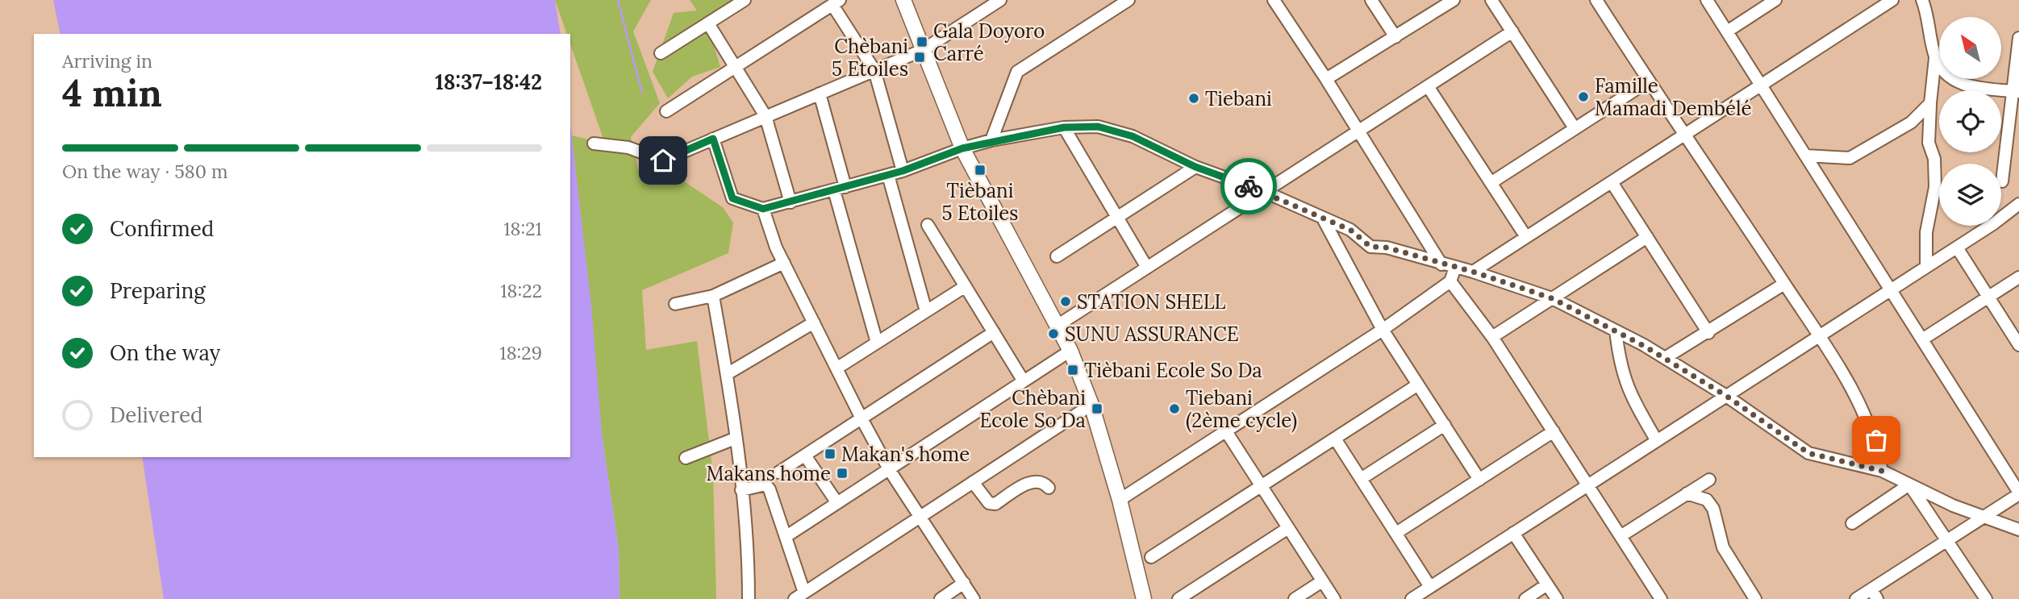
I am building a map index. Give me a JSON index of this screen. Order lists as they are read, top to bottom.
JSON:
{
  "places": {
    "transit": [
      "Gala Doyoro Carré",
      "Chèbani 5 Etoiles",
      "Tièbani 5 Etoiles",
      "Tièbani Ecole So Da",
      "Chèbani Ecole So Da",
      "Makan's home",
      "Makans home"
    ],
    "other": [
      "Famille Mamadi Dembélé",
      "Tiebani",
      "STATION SHELL",
      "SUNU ASSURANCE",
      "Tiebani (2ème cycle)"
    ]
  },
  "north": "top left",
  "page": {
    "heading": ["4 min", "Arriving in", "18:37–18:42"],
    "bar": "On the way · 580 m",
    "list": [
      ["Confirmed", "18:21"],
      ["Preparing", "18:22"],
      ["On the way", "18:29"],
      "Delivered"
    ]
  }
}
